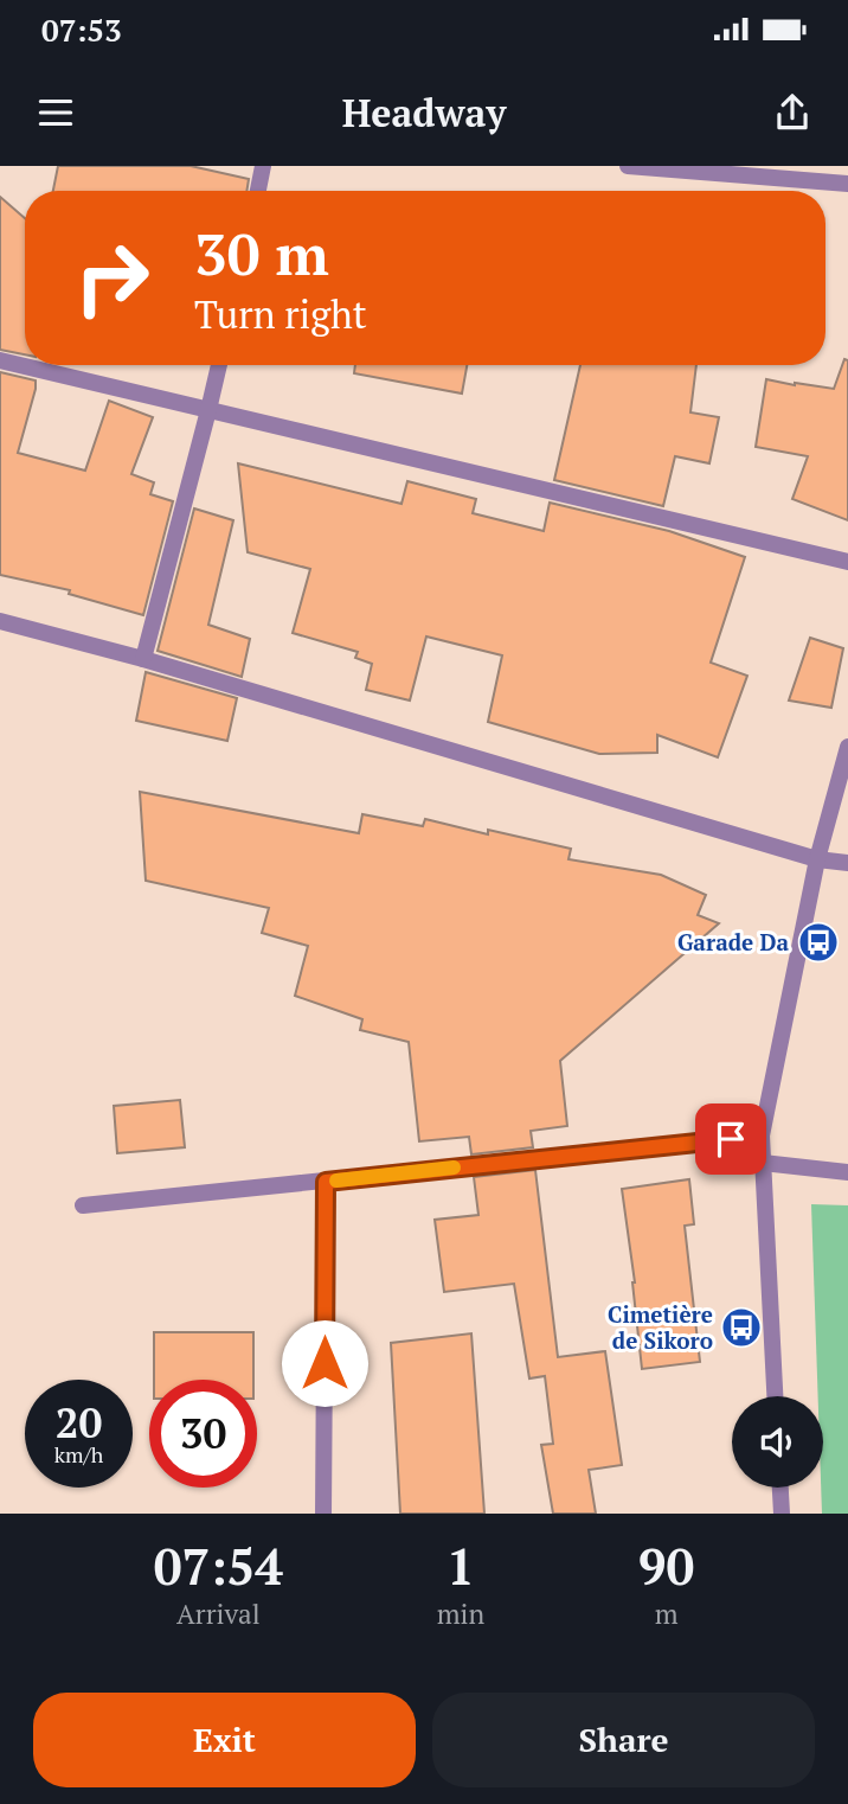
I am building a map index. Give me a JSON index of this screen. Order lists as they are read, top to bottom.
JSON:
{
  "places": {
    "bus stop": ["Garade Da", "Cimetière de Sikoro"]
  },
  "page": {
    "status": "07:53",
    "header": "Headway",
    "turn": ["30 m", "Turn right"],
    "speed": "20 km/h",
    "limit": "30",
    "eta": [
      "07:54",
      "Arrival",
      "1",
      "min",
      "90",
      "m"
    ],
    "buttons": ["Exit", "Share"]
  }
}
